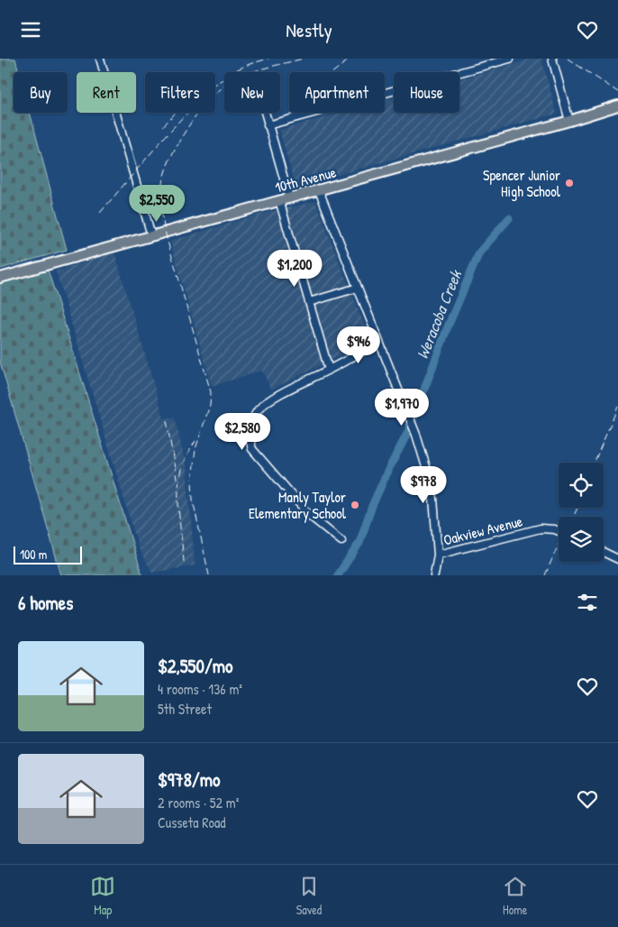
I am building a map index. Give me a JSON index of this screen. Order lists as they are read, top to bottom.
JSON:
{
  "streets": {
    "main road": ["10th Avenue"],
    "street": ["Oakview Avenue"]
  },
  "water": ["Weracoba Creek"],
  "places": ["Spencer Junior High School", "Manly Taylor Elementary School"],
  "scale_bar": "100 m",
  "page": {
    "header": "Nestly",
    "chip": [
      "Buy",
      "Rent",
      "Filters",
      "New",
      "Apartment",
      "House"
    ],
    "price": [
      "$2,550",
      "$1,200",
      "$946",
      "$1,970",
      "$2,580",
      "$978"
    ],
    "scale": "100 m",
    "heading": "6 homes",
    "list": [
      {
        "name": "$2,550/mo",
        "note": "4 rooms · 136 m² · 5th Street"
      },
      {
        "name": "$978/mo",
        "note": "2 rooms · 52 m² · Cusseta Road"
      }
    ],
    "tabs": ["Map", "Saved", "Home"]
  }
}
